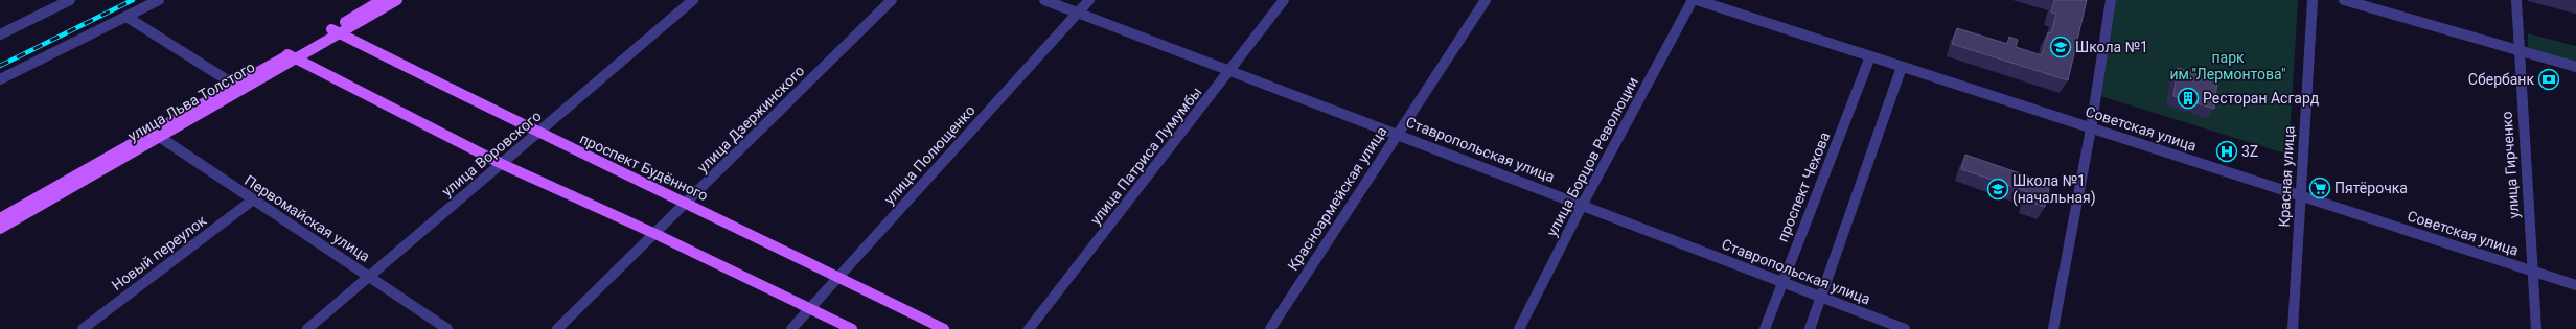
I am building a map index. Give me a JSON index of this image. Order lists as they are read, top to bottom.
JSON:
{
  "streets": {
    "main road": ["улица Льва Толстого", "проспект Будённого"],
    "street": [
      "улица Дзержинского",
      "Советская улица",
      "Ставропольская улица",
      "улица Воровского",
      "улица Полющенко",
      "улица Патриса Лумумбы",
      "улица Борцов Революции",
      "улица Гирченко",
      "Красная улица",
      "проспект Чехова",
      "Красноармейская улица",
      "Первомайская улица",
      "Новый переулок"
    ]
  },
  "crossings": [
    ["улица Льва Толстого", "проспект Будённого"],
    ["улица Льва Толстого", "Первомайская улица"],
    ["улица Дзержинского", "проспект Будённого"],
    ["Советская улица", "улица Гирченко"],
    ["Советская улица", "Красная улица"],
    ["Советская улица", "проспект Чехова"],
    ["Ставропольская улица", "улица Полющенко"],
    ["Ставропольская улица", "улица Патриса Лумумбы"],
    ["Ставропольская улица", "улица Борцов Революции"],
    ["Ставропольская улица", "проспект Чехова"],
    ["Ставропольская улица", "Красноармейская улица"],
    ["улица Воровского", "проспект Будённого"],
    ["улица Воровского", "Первомайская улица"],
    ["улица Полющенко", "проспект Будённого"],
    ["Первомайская улица", "Новый переулок"]
  ],
  "parks": ["парк им.\"Лермонтова\""],
  "places": {
    "school or university": ["Школа №1", "Школа №1 (начальная)"],
    "bank": ["Сбербанк"],
    "building": ["Ресторан Асгард"],
    "hospital": ["3Z"],
    "supermarket": ["Пятёрочка"]
  }
}
